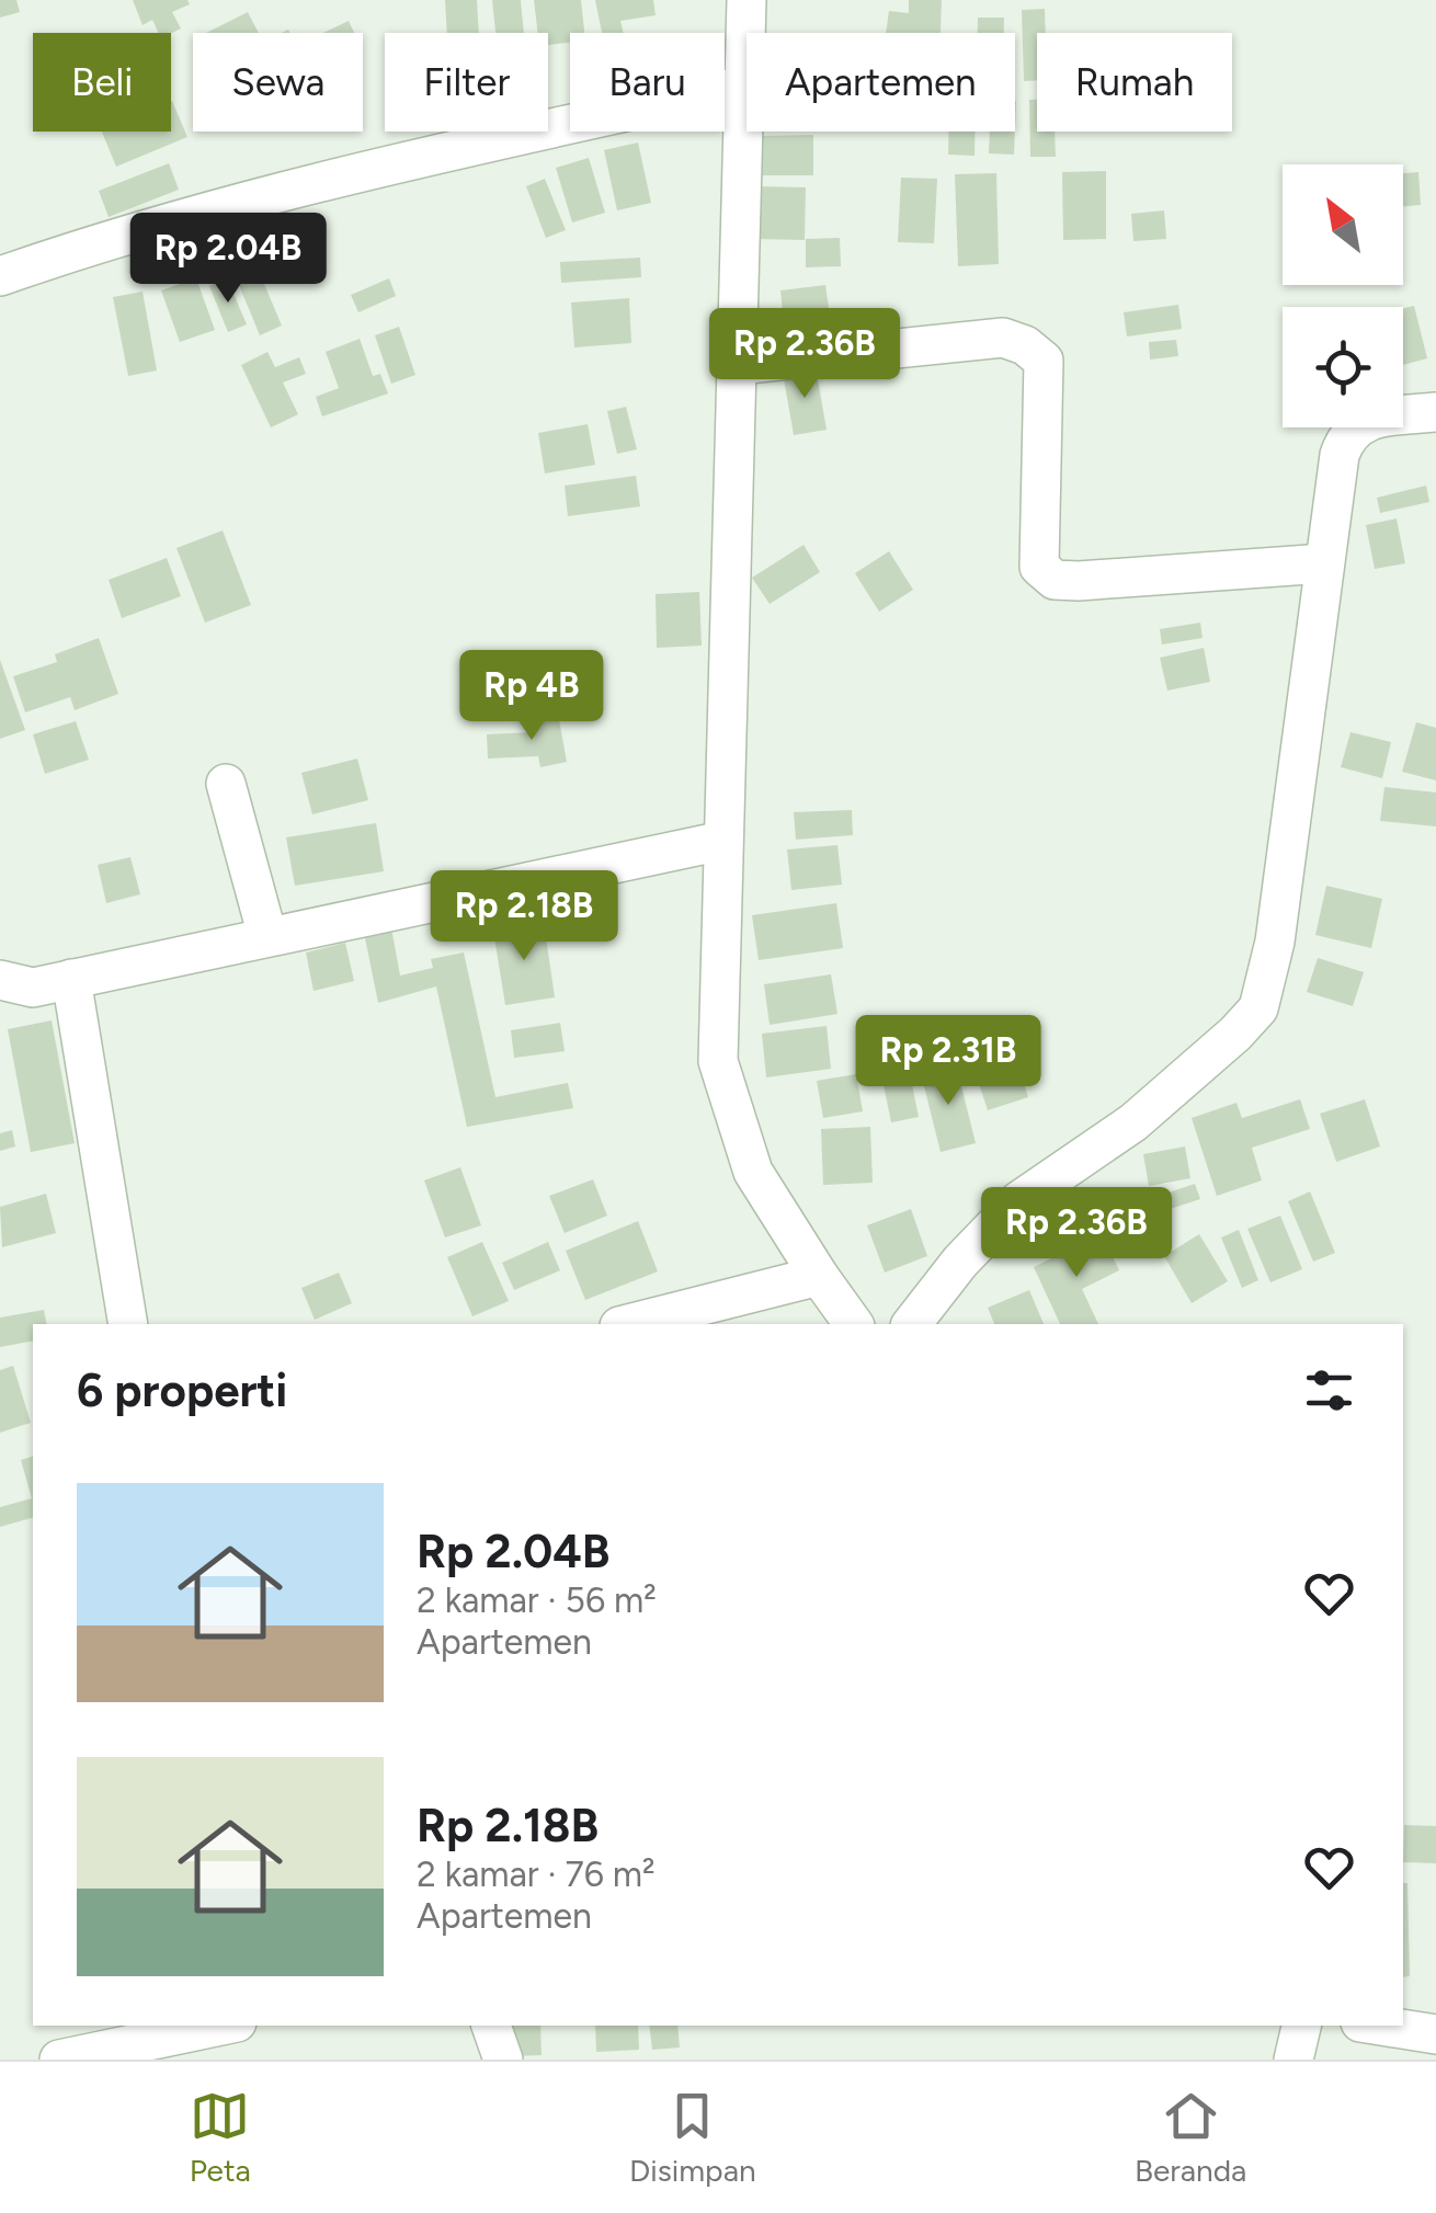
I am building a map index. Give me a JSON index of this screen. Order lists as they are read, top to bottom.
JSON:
{
  "north": "top left",
  "page": {
    "chip": [
      "Beli",
      "Sewa",
      "Filter",
      "Baru",
      "Apartemen",
      "Rumah"
    ],
    "price": [
      "Rp 2.04B",
      "Rp 2.36B",
      "Rp 4B",
      "Rp 2.18B",
      "Rp 2.31B",
      "Rp 2.36B"
    ],
    "heading": "6 properti",
    "list": [
      {
        "name": "Rp 2.04B",
        "note": "2 kamar · 56 m² · Apartemen"
      },
      {
        "name": "Rp 2.18B",
        "note": "2 kamar · 76 m² · Apartemen"
      }
    ],
    "tabs": ["Peta", "Disimpan", "Beranda"]
  }
}
